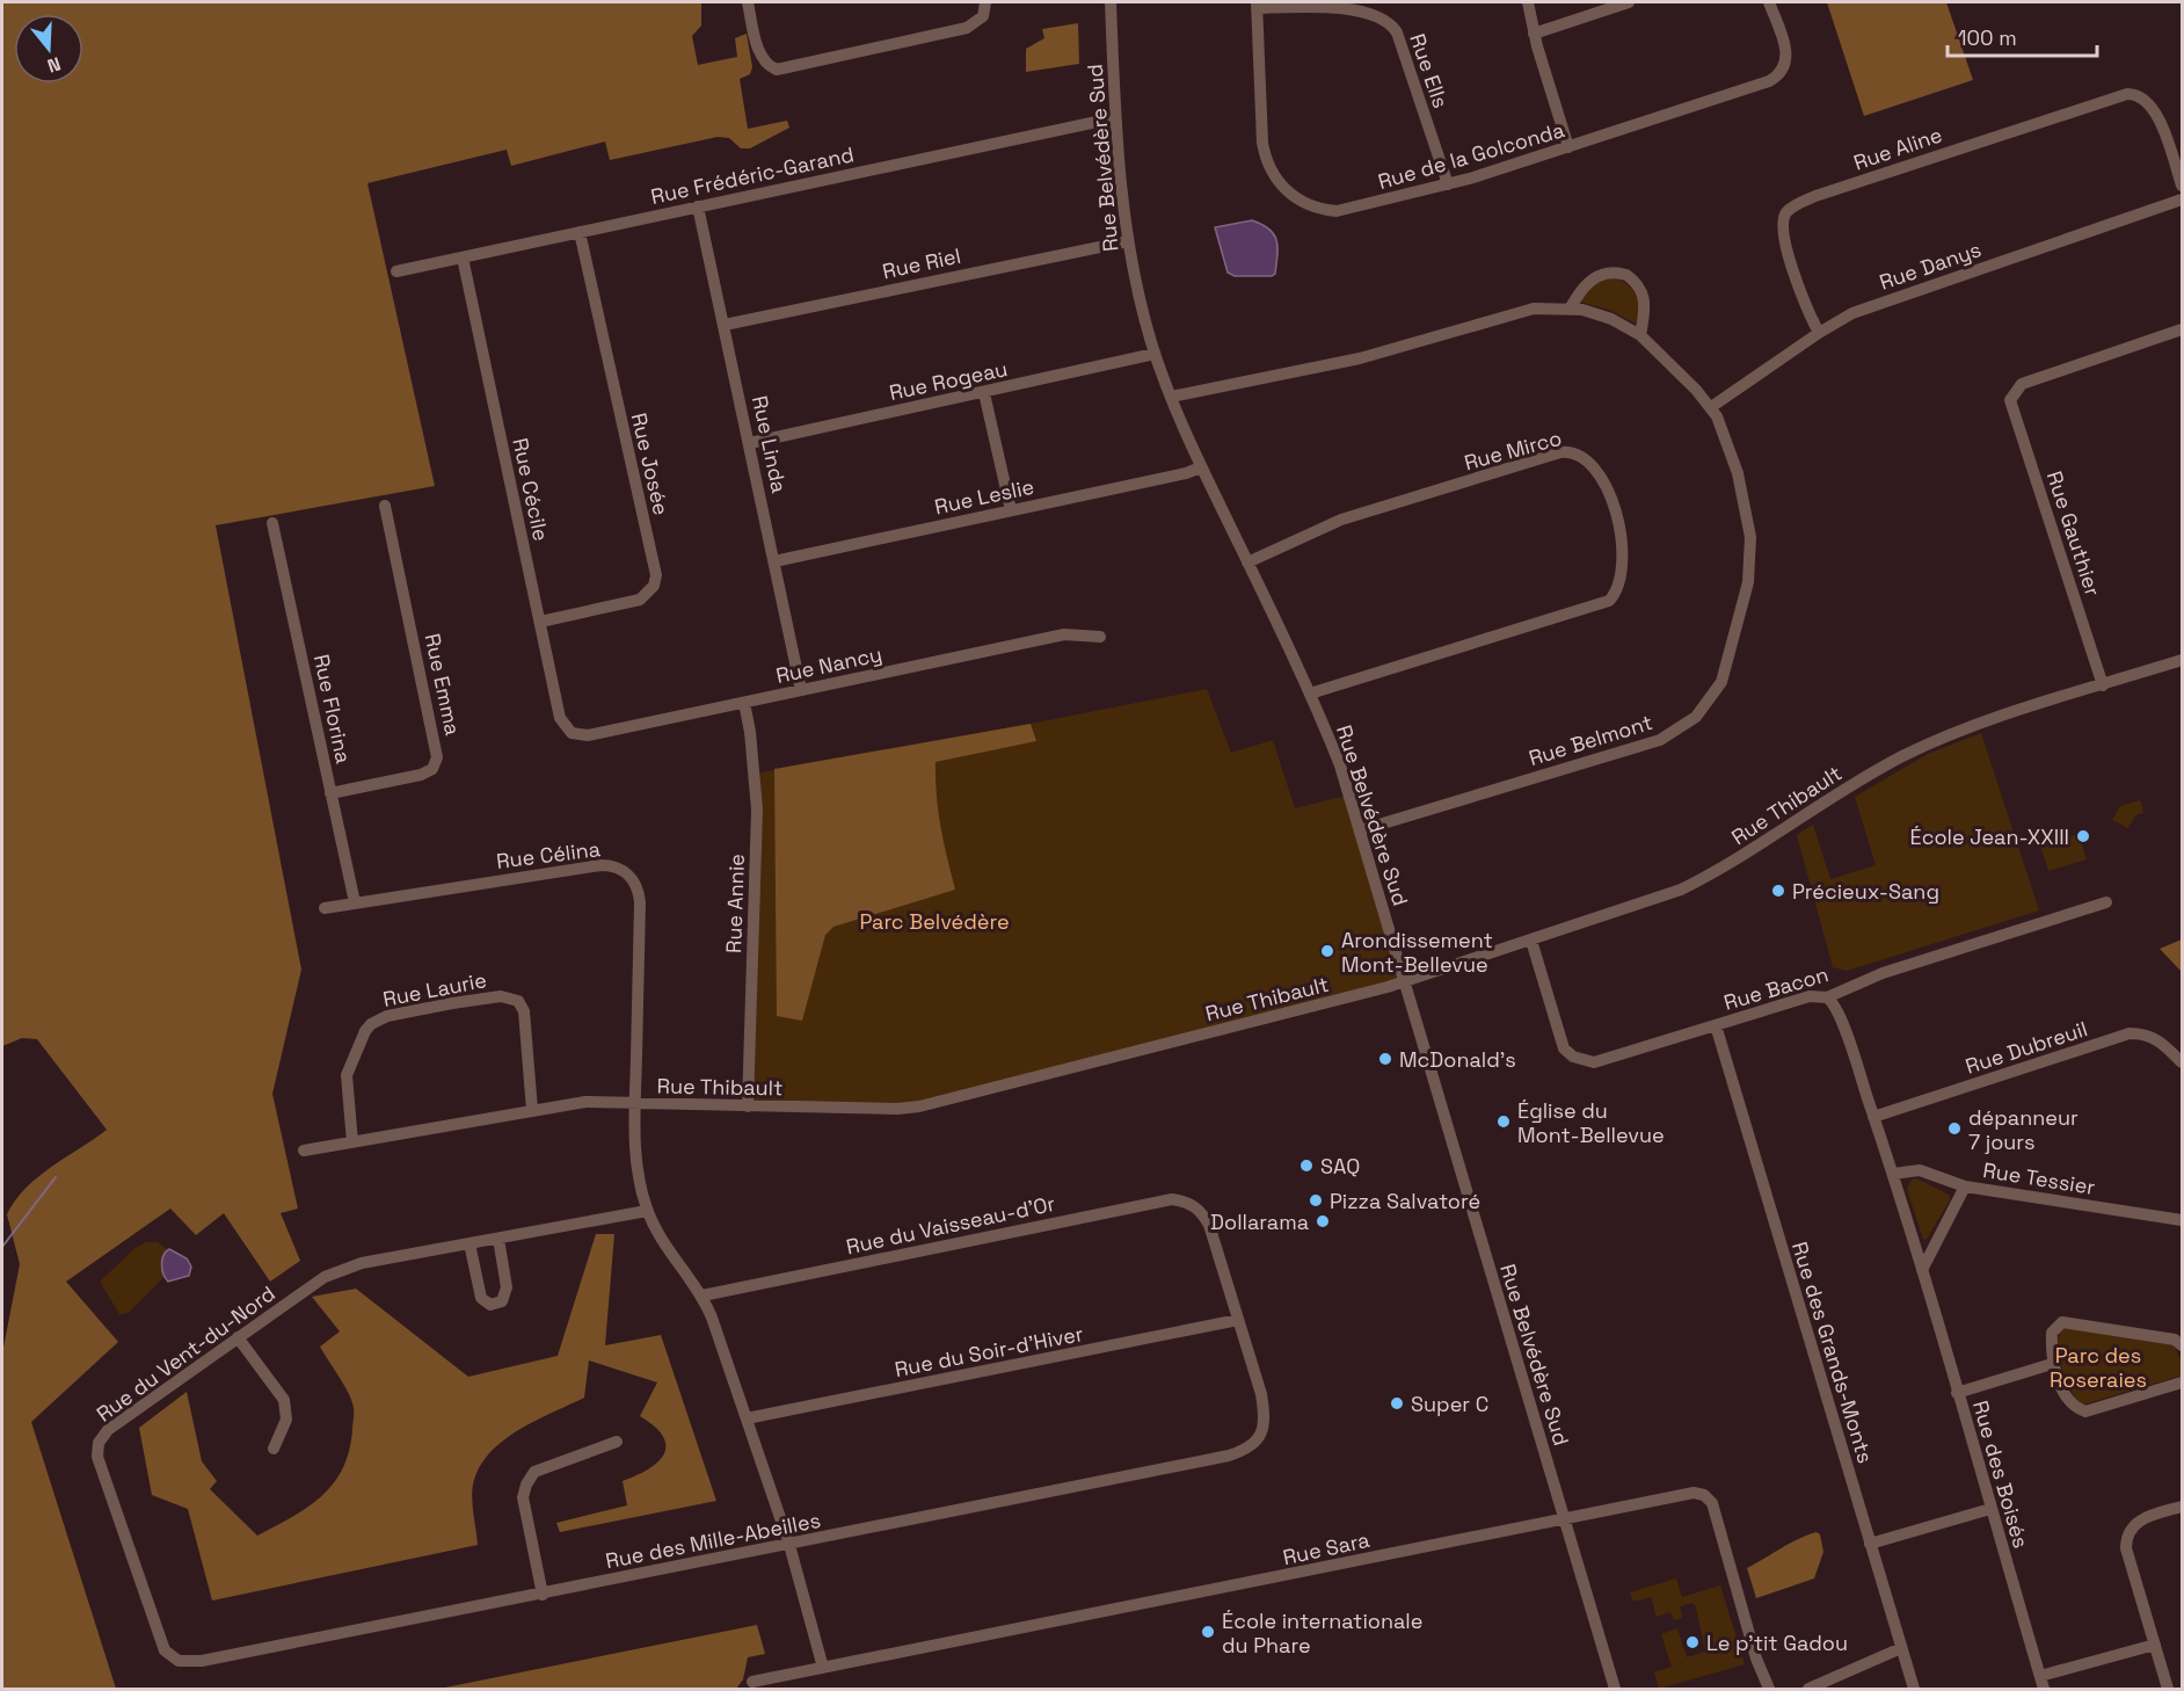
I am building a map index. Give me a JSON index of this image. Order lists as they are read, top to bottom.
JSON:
{
  "streets": {
    "street": [
      "Rue Ells",
      "Rue Aline",
      "Rue de la Golconda",
      "Rue Belvédère Sud",
      "Rue Frédéric-Garand",
      "Rue Riel",
      "Rue Danys",
      "Rue Rogeau",
      "Rue Linda",
      "Rue Mirco",
      "Rue Josée",
      "Rue Cécile",
      "Rue Leslie",
      "Rue Gauthier",
      "Rue Nancy",
      "Rue Emma",
      "Rue Florina",
      "Rue Belmont",
      "Rue Thibault",
      "Rue Célina",
      "Rue Annie",
      "Rue Bacon",
      "Rue Laurie",
      "Rue Dubreuil",
      "Rue Tessier",
      "Rue du Vaisseau-d'Or",
      "Rue du Soir-d'Hiver",
      "Rue des Grands-Monts",
      "Rue du Vent-du-Nord",
      "Rue des Boisés",
      "Rue des Mille-Abeilles",
      "Rue Sara"
    ]
  },
  "crossings": [
    ["Rue Ells", "Rue de la Golconda"],
    ["Rue Aline", "Rue Danys"],
    ["Rue Belvédère Sud", "Rue Frédéric-Garand"],
    ["Rue Belvédère Sud", "Rue Riel"],
    ["Rue Belvédère Sud", "Rue Rogeau"],
    ["Rue Belvédère Sud", "Rue Mirco"],
    ["Rue Belvédère Sud", "Rue Leslie"],
    ["Rue Belvédère Sud", "Rue Belmont"],
    ["Rue Belvédère Sud", "Rue Thibault"],
    ["Rue Belvédère Sud", "Rue Sara"],
    ["Rue Frédéric-Garand", "Rue Linda"],
    ["Rue Frédéric-Garand", "Rue Josée"],
    ["Rue Frédéric-Garand", "Rue Cécile"],
    ["Rue Riel", "Rue Linda"],
    ["Rue Danys", "Rue Belmont"],
    ["Rue Rogeau", "Rue Linda"],
    ["Rue Linda", "Rue Leslie"],
    ["Rue Linda", "Rue Nancy"],
    ["Rue Josée", "Rue Cécile"],
    ["Rue Cécile", "Rue Nancy"],
    ["Rue Gauthier", "Rue Thibault"],
    ["Rue Nancy", "Rue Annie"],
    ["Rue Emma", "Rue Florina"],
    ["Rue Florina", "Rue Célina"],
    ["Rue Thibault", "Rue Célina"],
    ["Rue Thibault", "Rue Annie"],
    ["Rue Thibault", "Rue Bacon"],
    ["Rue Thibault", "Rue Laurie"],
    ["Rue Célina", "Rue du Vaisseau-d'Or"],
    ["Rue Célina", "Rue du Soir-d'Hiver"],
    ["Rue Célina", "Rue du Vent-du-Nord"],
    ["Rue Célina", "Rue des Mille-Abeilles"],
    ["Rue Célina", "Rue Sara"],
    ["Rue Bacon", "Rue des Grands-Monts"],
    ["Rue Bacon", "Rue des Boisés"],
    ["Rue Dubreuil", "Rue des Boisés"],
    ["Rue Tessier", "Rue des Boisés"],
    ["Rue du Vaisseau-d'Or", "Rue du Soir-d'Hiver"],
    ["Rue du Vaisseau-d'Or", "Rue des Mille-Abeilles"],
    ["Rue du Soir-d'Hiver", "Rue des Mille-Abeilles"],
    ["Rue du Vent-du-Nord", "Rue des Mille-Abeilles"]
  ],
  "parks": ["Parc Belvédère", "Parc des Roseraies"],
  "places": [
    "École Jean-XXIII",
    "Précieux-Sang",
    "Arondissement Mont-Bellevue",
    "McDonald's",
    "Église du Mont-Bellevue",
    "dépanneur 7 jours",
    "SAQ",
    "Pizza Salvatoré",
    "Dollarama",
    "Super C",
    "École internationale du Phare",
    "Le p'tit Gadou"
  ],
  "scale_bar": "100 m",
  "north": "bottom"
}
